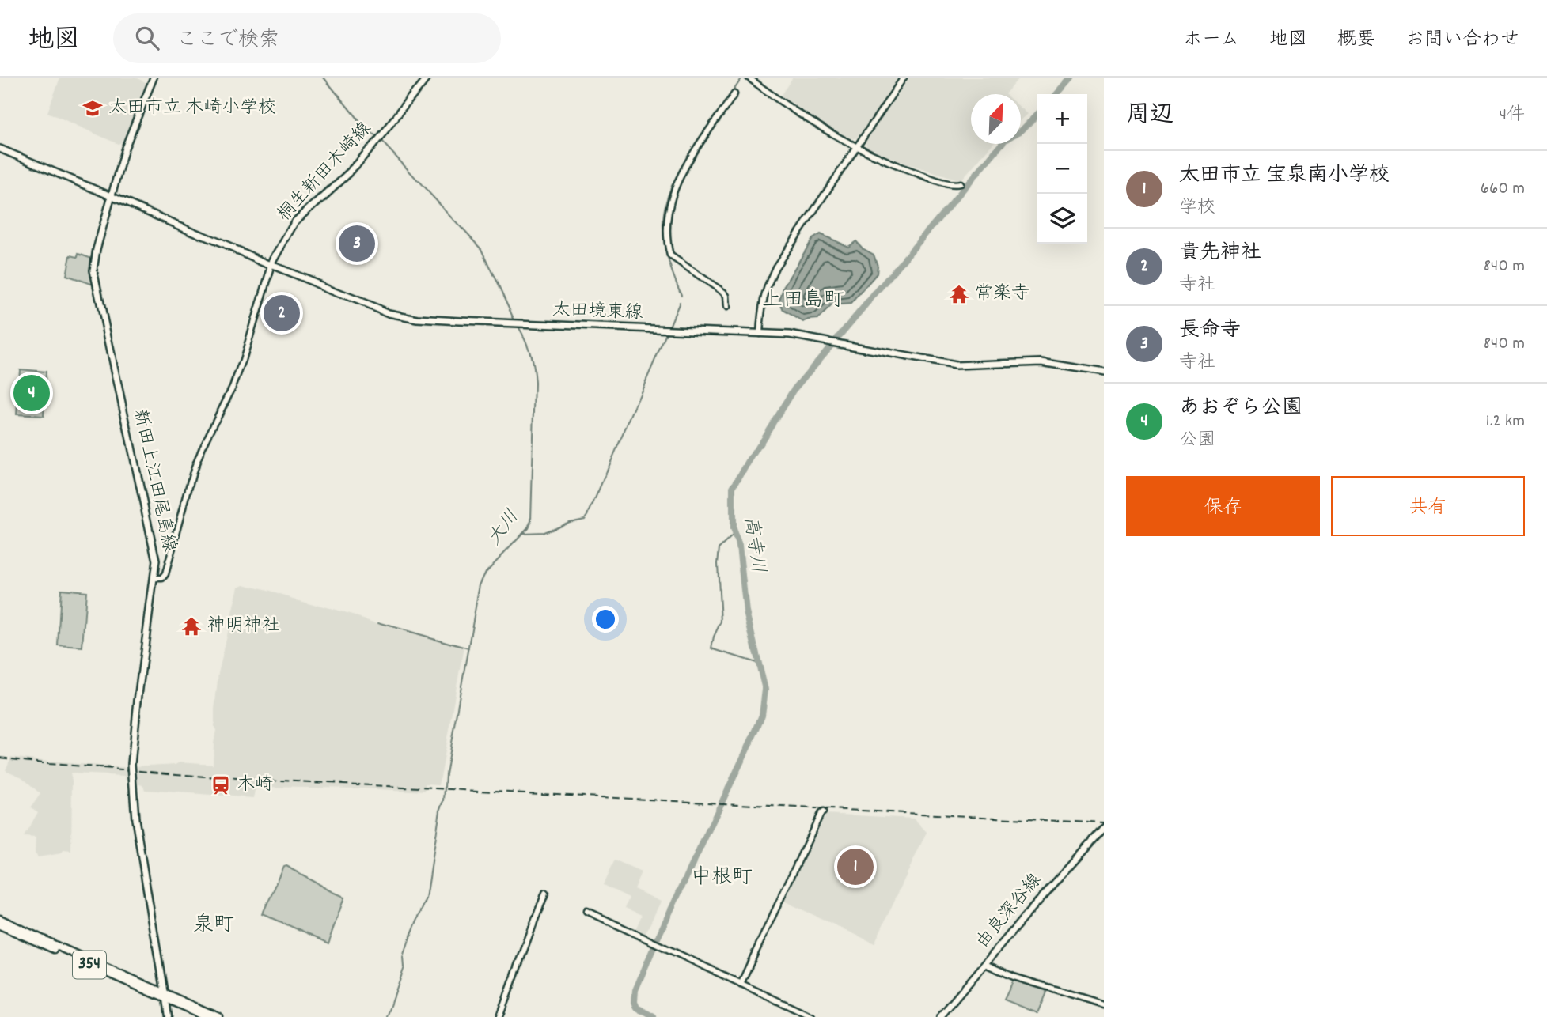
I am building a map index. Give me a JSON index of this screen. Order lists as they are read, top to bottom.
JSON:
{
  "streets": {
    "highway": ["354"],
    "main road": [
      "桐生新田木崎線",
      "太田境東線",
      "新田上江田尾島線",
      "由良深谷線"
    ]
  },
  "crossings": [
    ["桐生新田木崎線", "太田境東線"],
    ["太田境東線", "新田上江田尾島線"],
    ["新田上江田尾島線", "354"]
  ],
  "districts": ["上田島町", "中根町", "泉町"],
  "water": ["大川", "高寺川"],
  "places": {
    "school or university": ["太田市立 木崎小学校"],
    "temple": ["常楽寺", "神明神社"],
    "station": ["木崎"]
  },
  "north": "top right",
  "page": {
    "header": "地図",
    "search": "ここで検索",
    "nav": [
      "ホーム",
      "地図",
      "概要",
      "お問い合わせ"
    ],
    "heading": ["周辺", "4件"],
    "map_buttons": ["+", "−"],
    "list": [
      {
        "mark": "1",
        "name": "太田市立 宝泉南小学校",
        "note": "学校",
        "value": "660 m"
      },
      {
        "mark": "2",
        "name": "貴先神社",
        "note": "寺社",
        "value": "840 m"
      },
      {
        "mark": "3",
        "name": "長命寺",
        "note": "寺社",
        "value": "840 m"
      },
      {
        "mark": "4",
        "name": "あおぞら公園",
        "note": "公園",
        "value": "1.2 km"
      }
    ],
    "pins": [
      "3",
      "2",
      "4",
      "1"
    ],
    "buttons": ["保存", "共有"]
  }
}
